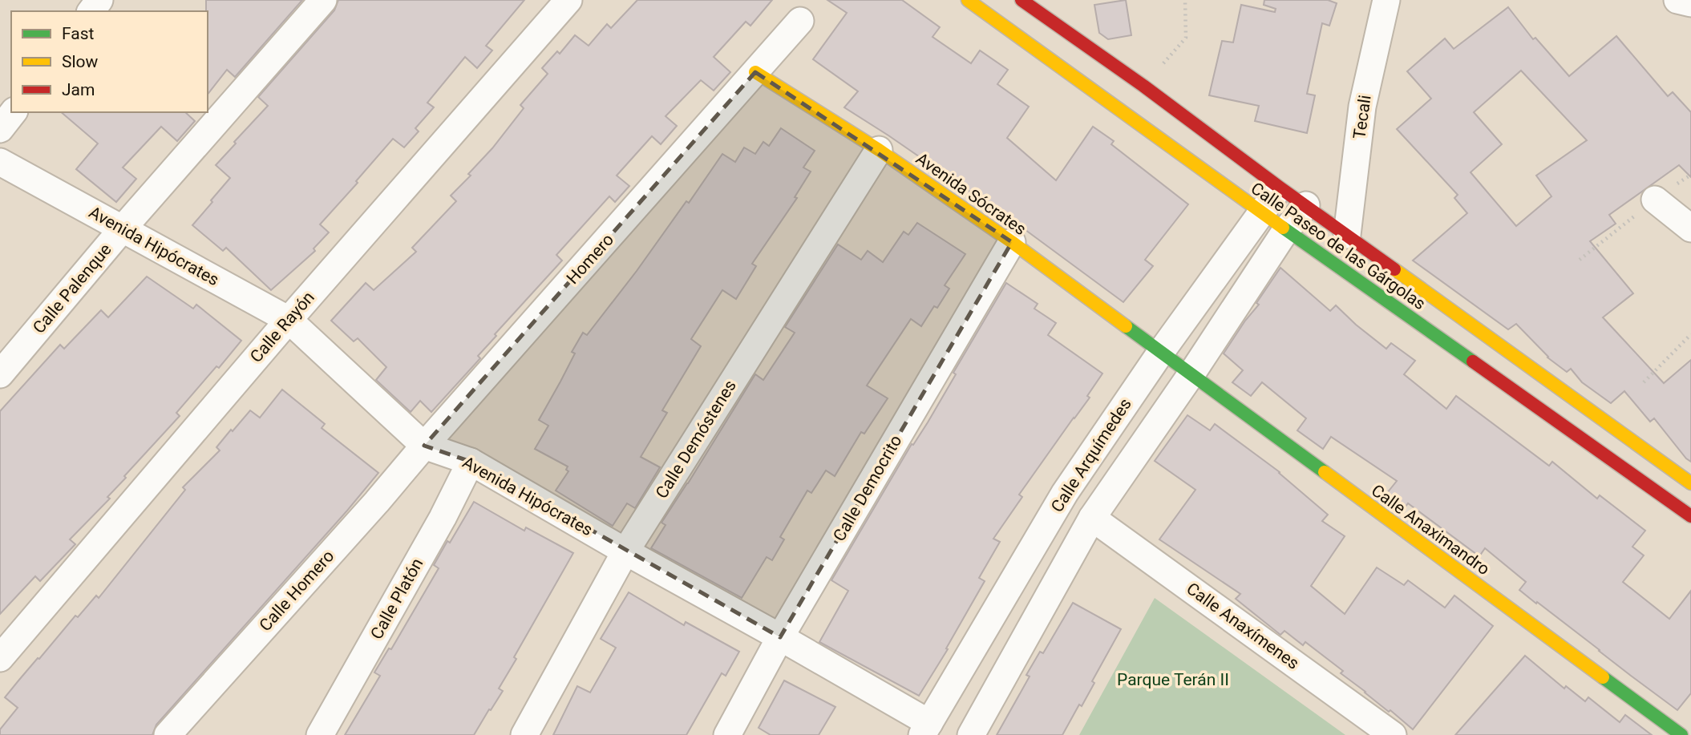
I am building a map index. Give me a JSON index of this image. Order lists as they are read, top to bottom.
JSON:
{
  "streets": {
    "street": [
      "Tecali",
      "Avenida Sócrates",
      "Avenida Hipócrates",
      "Calle Paseo de las Gárgolas",
      "Homero",
      "Calle Palenque",
      "Calle Rayón",
      "Calle Demóstenes",
      "Calle Arquímedes",
      "Calle Democrito",
      "Calle Anaximandro",
      "Calle Homero",
      "Calle Platón",
      "Calle Anaxímenes"
    ]
  },
  "crossings": [
    ["Tecali", "Calle Paseo de las Gárgolas"],
    ["Avenida Sócrates", "Homero"],
    ["Avenida Sócrates", "Calle Demóstenes"],
    ["Avenida Sócrates", "Calle Arquímedes"],
    ["Avenida Sócrates", "Calle Democrito"],
    ["Avenida Sócrates", "Calle Anaximandro"],
    ["Avenida Hipócrates", "Homero"],
    ["Avenida Hipócrates", "Calle Palenque"],
    ["Avenida Hipócrates", "Calle Rayón"],
    ["Avenida Hipócrates", "Calle Demóstenes"],
    ["Avenida Hipócrates", "Calle Arquímedes"],
    ["Avenida Hipócrates", "Calle Democrito"],
    ["Avenida Hipócrates", "Calle Homero"],
    ["Avenida Hipócrates", "Calle Platón"],
    ["Calle Paseo de las Gárgolas", "Calle Arquímedes"],
    ["Homero", "Calle Homero"],
    ["Calle Arquímedes", "Calle Anaximandro"],
    ["Calle Arquímedes", "Calle Anaxímenes"]
  ],
  "parks": ["Parque Terán II"],
  "legend": ["Fast", "Slow", "Jam"]
}
